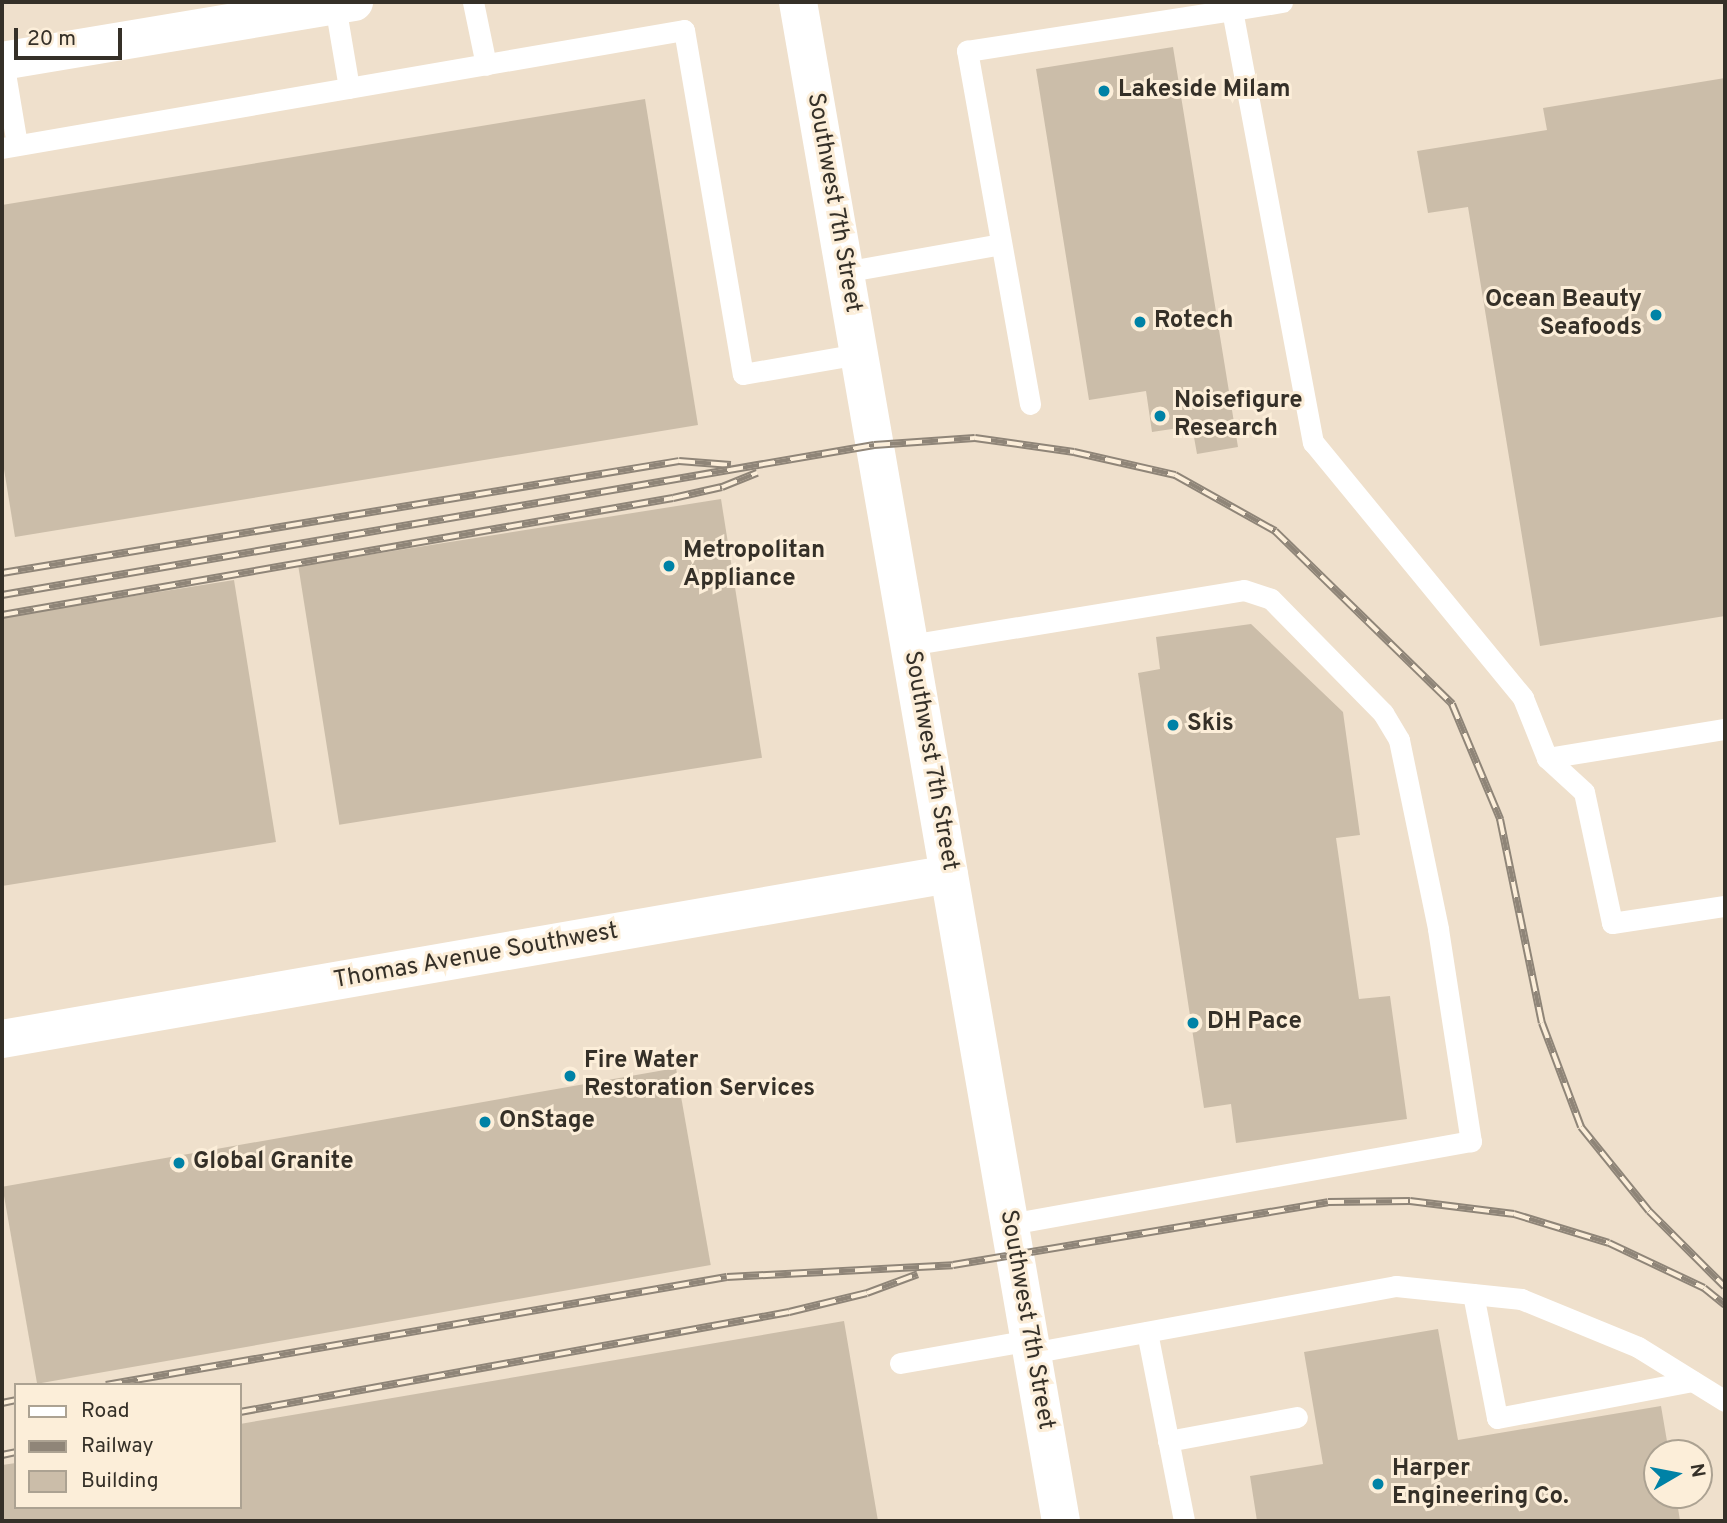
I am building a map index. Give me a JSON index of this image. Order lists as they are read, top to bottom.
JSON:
{
  "streets": {
    "street": ["Southwest 7th Street", "Thomas Avenue Southwest"]
  },
  "crossings": [
    ["Southwest 7th Street", "Thomas Avenue Southwest"]
  ],
  "places": [
    "Lakeside Milam",
    "Ocean Beauty Seafoods",
    "Rotech",
    "Noisefigure Research",
    "Metropolitan Appliance",
    "Skis",
    "DH Pace",
    "Fire Water Restoration Services",
    "OnStage",
    "Global Granite",
    "Harper Engineering Co."
  ],
  "legend": ["Road", "Railway", "Building"],
  "scale_bar": "20 m",
  "north": "right"
}
